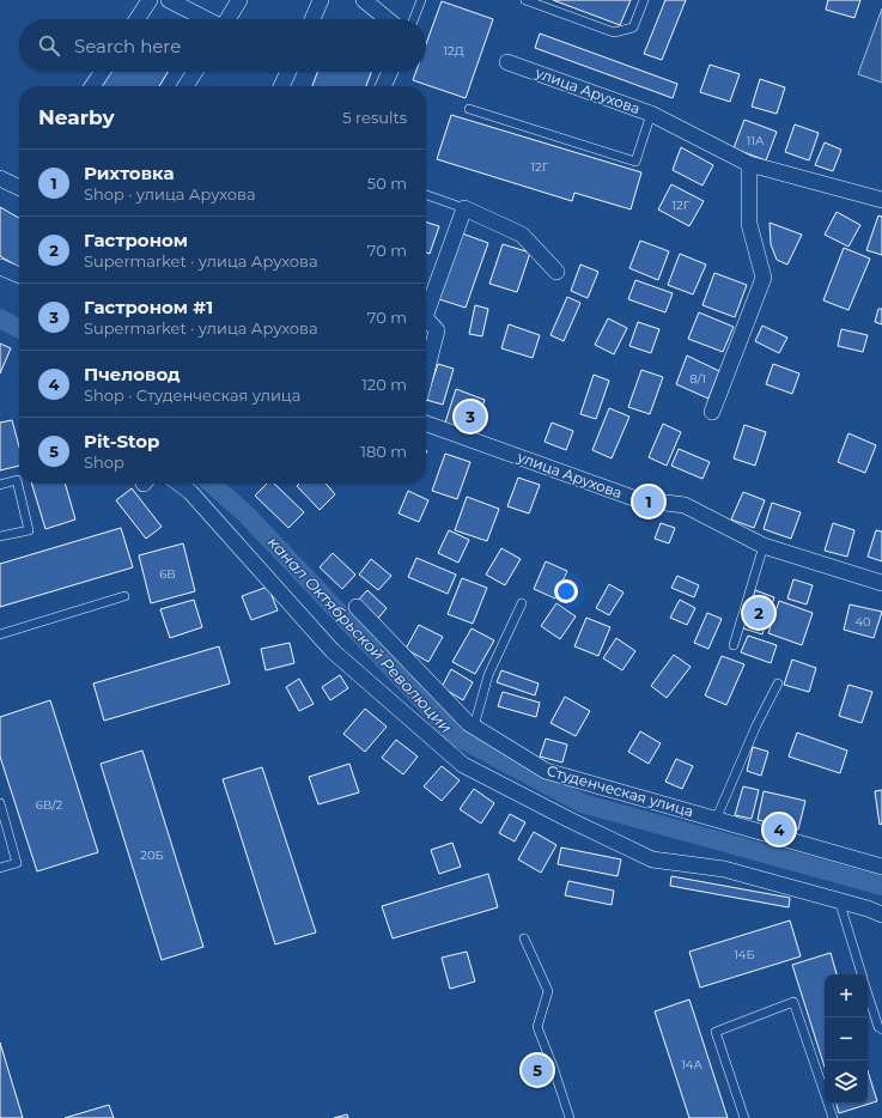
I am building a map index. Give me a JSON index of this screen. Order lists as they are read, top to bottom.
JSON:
{
  "streets": {
    "street": ["улица Арухова", "Студенческая улица"]
  },
  "water": ["канал Октябрьской Революции"],
  "house_numbers": [
    "12Д",
    "11А",
    "12Г",
    "12Г",
    "8/1",
    "6В",
    "40",
    "6В/2",
    "20Б",
    "14Б",
    "14А"
  ],
  "page": {
    "search": "Search here",
    "heading": ["Nearby", "5 results"],
    "list": [
      {
        "mark": "1",
        "name": "Рихтовка",
        "note": "Shop · улица Арухова",
        "value": "50 m"
      },
      {
        "mark": "2",
        "name": "Гастроном",
        "note": "Supermarket · улица Арухова",
        "value": "70 m"
      },
      {
        "mark": "3",
        "name": "Гастроном #1",
        "note": "Supermarket · улица Арухова",
        "value": "70 m"
      },
      {
        "mark": "4",
        "name": "Пчеловод",
        "note": "Shop · Студенческая улица",
        "value": "120 m"
      },
      {
        "mark": "5",
        "name": "Pit-Stop",
        "note": "Shop",
        "value": "180 m"
      }
    ],
    "pins": [
      "3",
      "1",
      "2",
      "4",
      "5"
    ],
    "map_buttons": ["+", "−"]
  }
}
